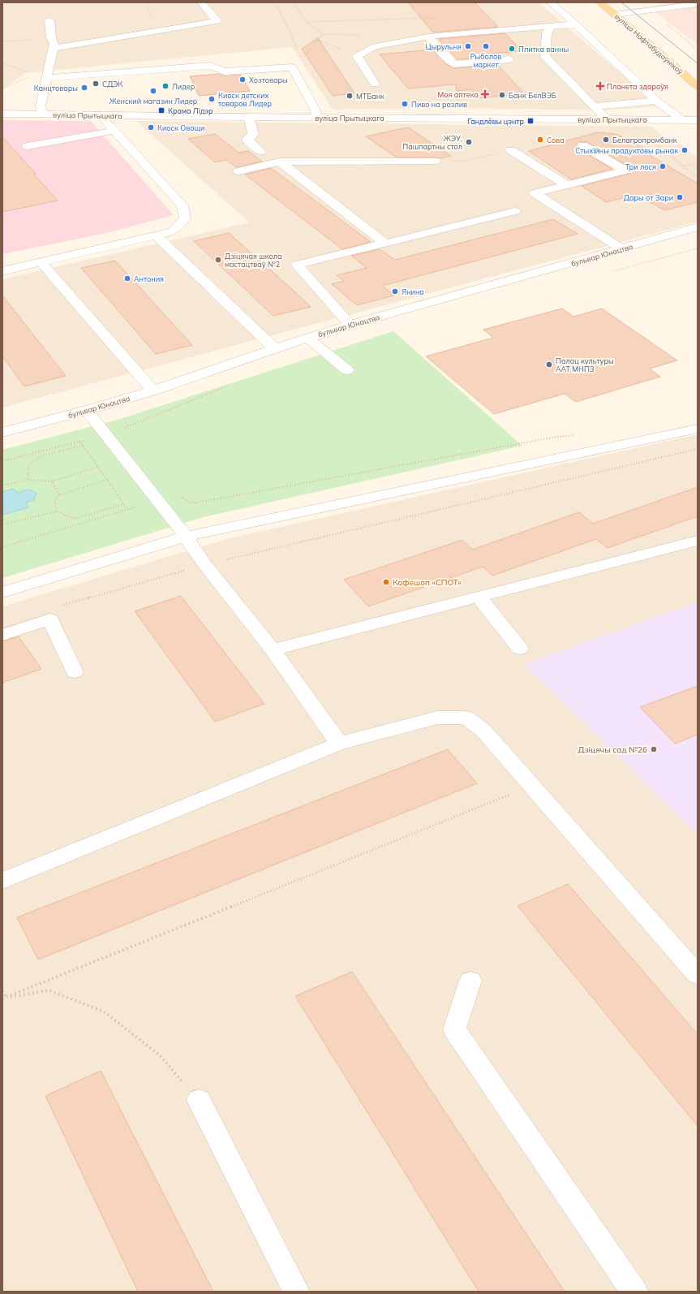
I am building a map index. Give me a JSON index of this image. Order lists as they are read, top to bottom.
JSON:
{
  "streets": {
    "main road": ["вуліца Нафтабудаўнікоў"],
    "street": ["вуліца Прытыцкага", "бульвар Юнацтва"]
  },
  "places": {
    "other": [
      "Цырульня",
      "Рыболов маркет",
      "Плитка ванны",
      "Хозтовары",
      "СДЭК",
      "Лидер",
      "Канцтовары",
      "Женский магазин Лидер",
      "Банк БелВЭБ",
      "МТБанк",
      "Киоск детских товаров Лидер",
      "Пиво на розлив",
      "Киоск Овощи",
      "Сова",
      "Белагропромбанк",
      "ЖЭУ, Пашпартны стол",
      "Стыхійны прадуктовы рынак",
      "Три лося",
      "Дары от Зари",
      "Дзіцячая школа мастацтваў №2",
      "Антония",
      "Янина",
      "Палац культуры ААТ МНПЗ",
      "Кофешоп «СПОТ»",
      "Дзіцячы сад №26"
    ],
    "health": ["Планета здароўя", "Моя аптека"],
    "transit": ["Крама Лідэр", "Гандлёвы цэнтр"]
  }
}
